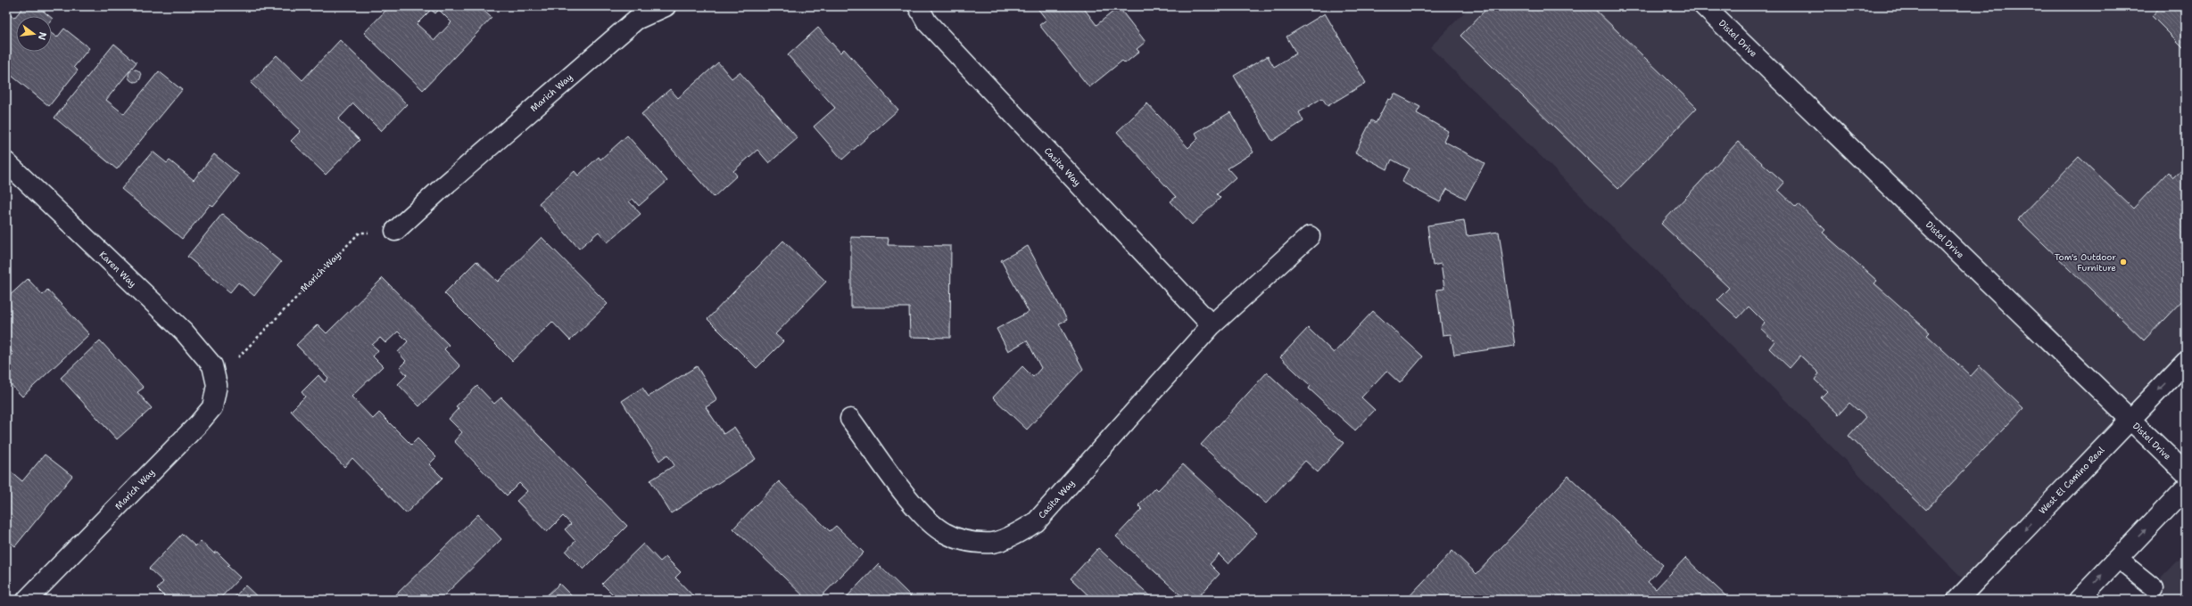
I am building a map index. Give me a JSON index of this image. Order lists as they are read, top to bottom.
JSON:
{
  "streets": {
    "street": [
      "Distel Drive",
      "Marich Way",
      "Casita Way",
      "Karen Way",
      "West El Camino Real"
    ]
  },
  "crossings": [
    ["Distel Drive", "West El Camino Real"],
    ["Marich Way", "Karen Way"]
  ],
  "places": ["Tom's Outdoor Furniture"],
  "north": "right"
}
